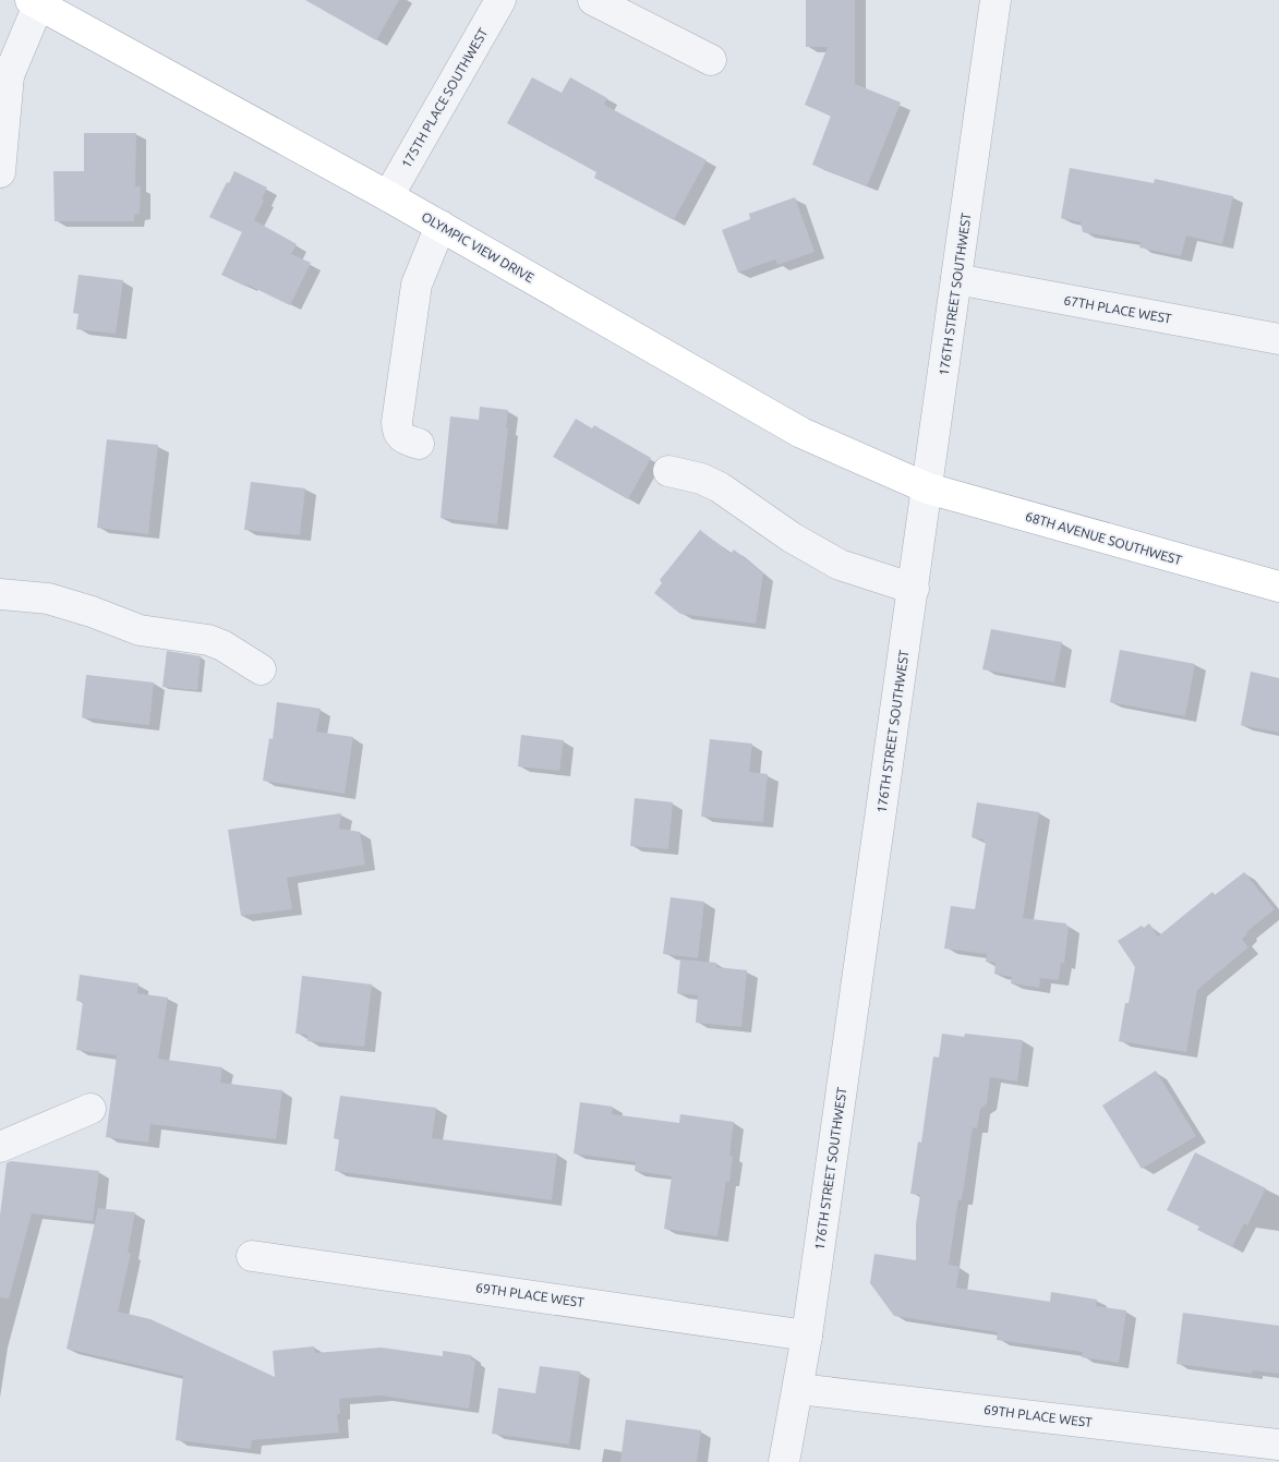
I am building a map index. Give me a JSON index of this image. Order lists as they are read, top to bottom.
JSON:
{
  "streets": {
    "main road": ["OLYMPIC VIEW DRIVE", "68TH AVENUE SOUTHWEST"],
    "street": [
      "175TH PLACE SOUTHWEST",
      "176TH STREET SOUTHWEST",
      "67TH PLACE WEST",
      "69TH PLACE WEST"
    ]
  },
  "crossings": [
    ["175TH PLACE SOUTHWEST", "OLYMPIC VIEW DRIVE"],
    ["OLYMPIC VIEW DRIVE", "176TH STREET SOUTHWEST"],
    ["OLYMPIC VIEW DRIVE", "68TH AVENUE SOUTHWEST"],
    ["176TH STREET SOUTHWEST", "67TH PLACE WEST"],
    ["176TH STREET SOUTHWEST", "68TH AVENUE SOUTHWEST"],
    ["176TH STREET SOUTHWEST", "69TH PLACE WEST"]
  ]
}
